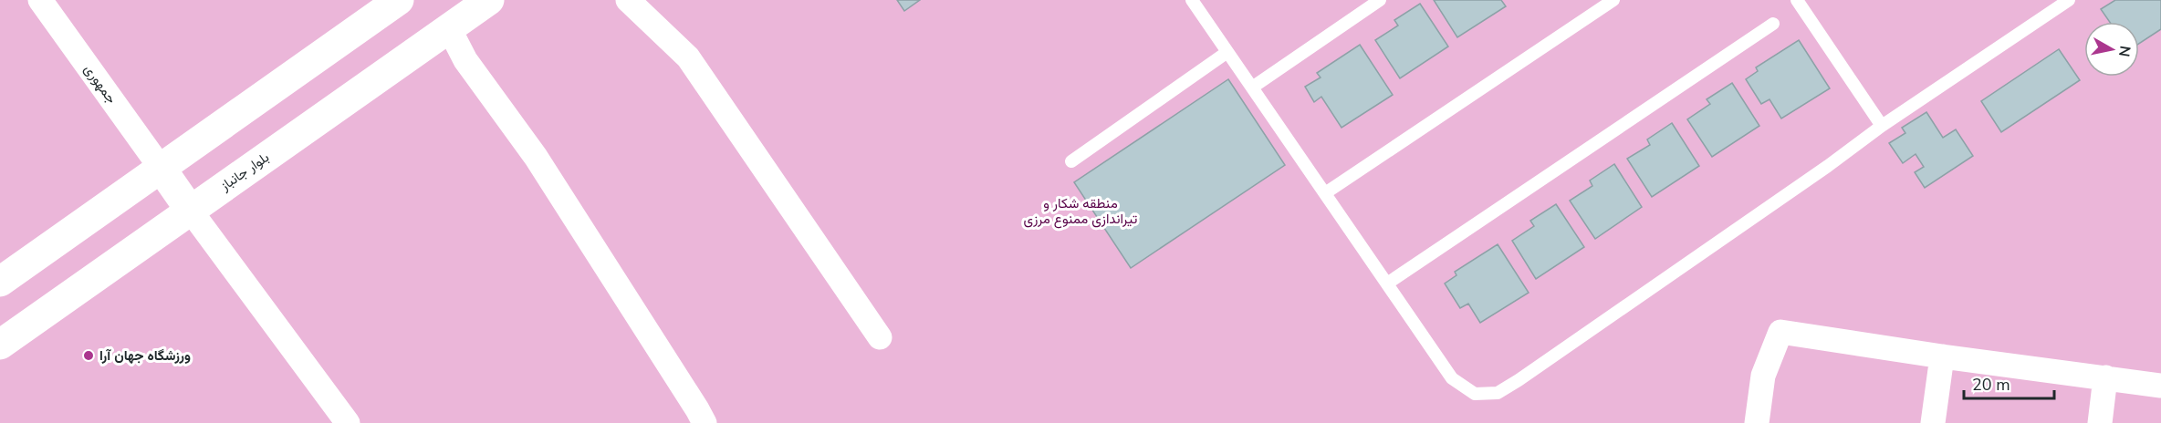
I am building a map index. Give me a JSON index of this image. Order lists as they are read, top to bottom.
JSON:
{
  "streets": {
    "main road": ["بلوار جانباز"],
    "street": ["جمهوری"]
  },
  "parks": ["منطقه شکار و تیراندازی ممنوع مرزی"],
  "places": ["ورزشگاه جهان آرا"],
  "scale_bar": "20 m",
  "north": "right"
}
